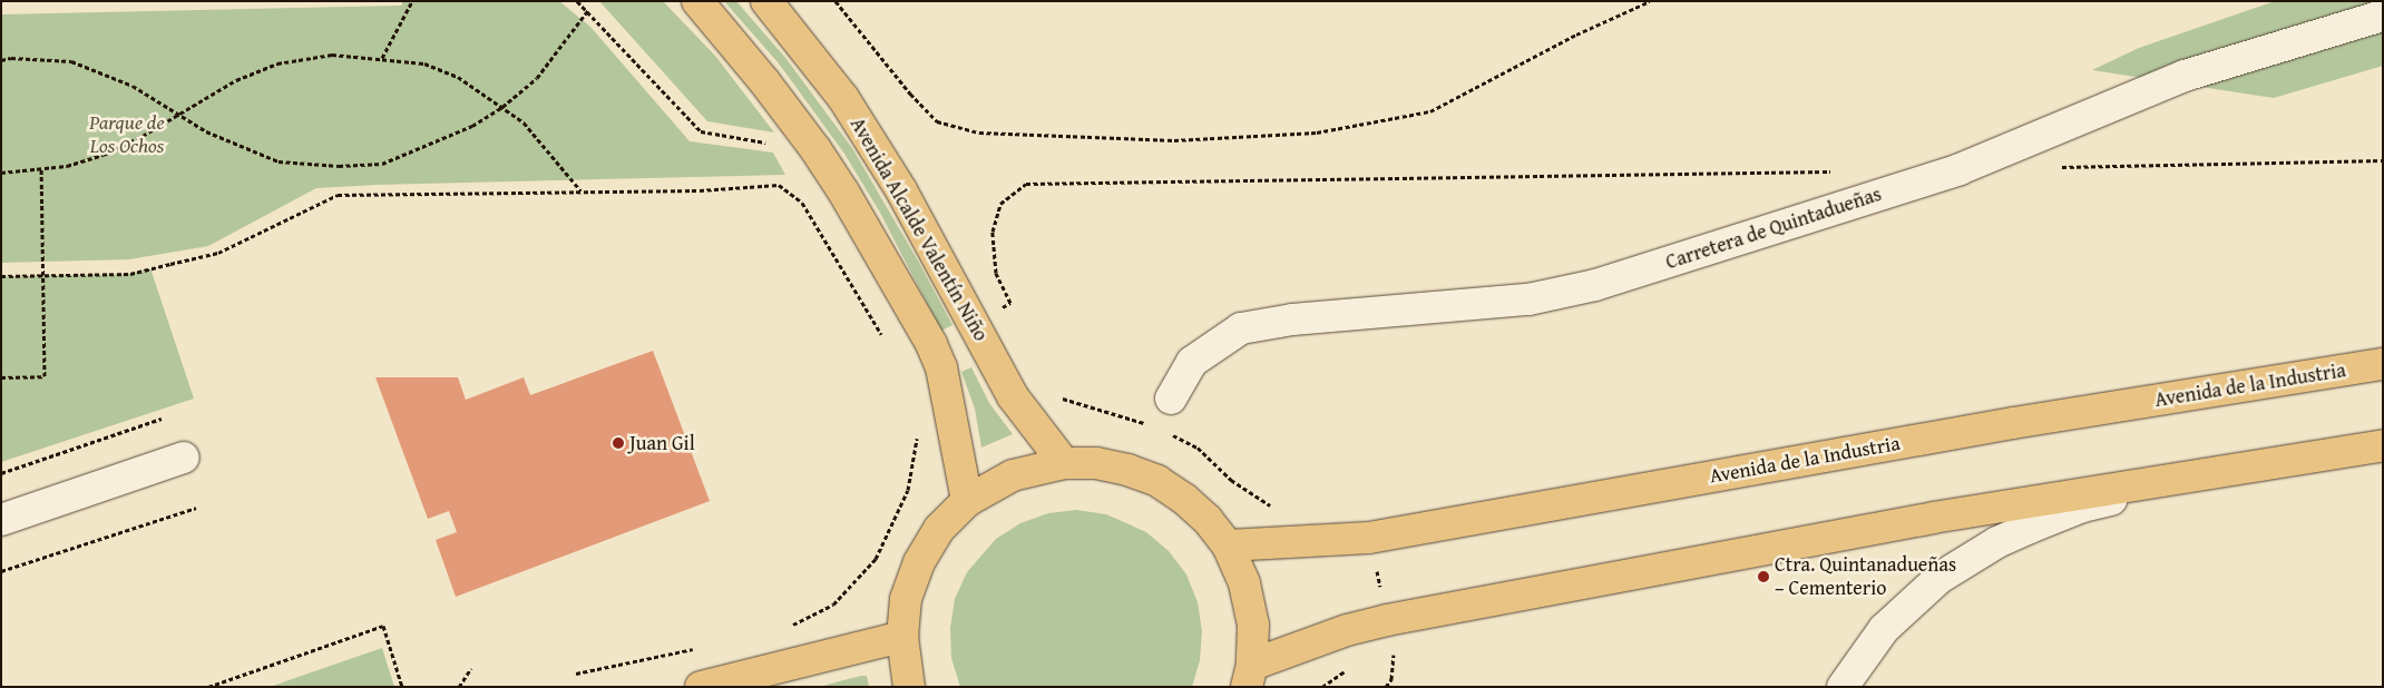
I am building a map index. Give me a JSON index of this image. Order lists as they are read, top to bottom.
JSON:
{
  "streets": {
    "main road": ["Avenida Alcalde Valentín Niño", "Avenida de la Industria"],
    "street": ["Carretera de Quintadueñas"]
  },
  "parks": ["Parque de Los Ochos"],
  "places": ["Juan Gil", "Ctra. Quintanadueñas – Cementerio"]
}
